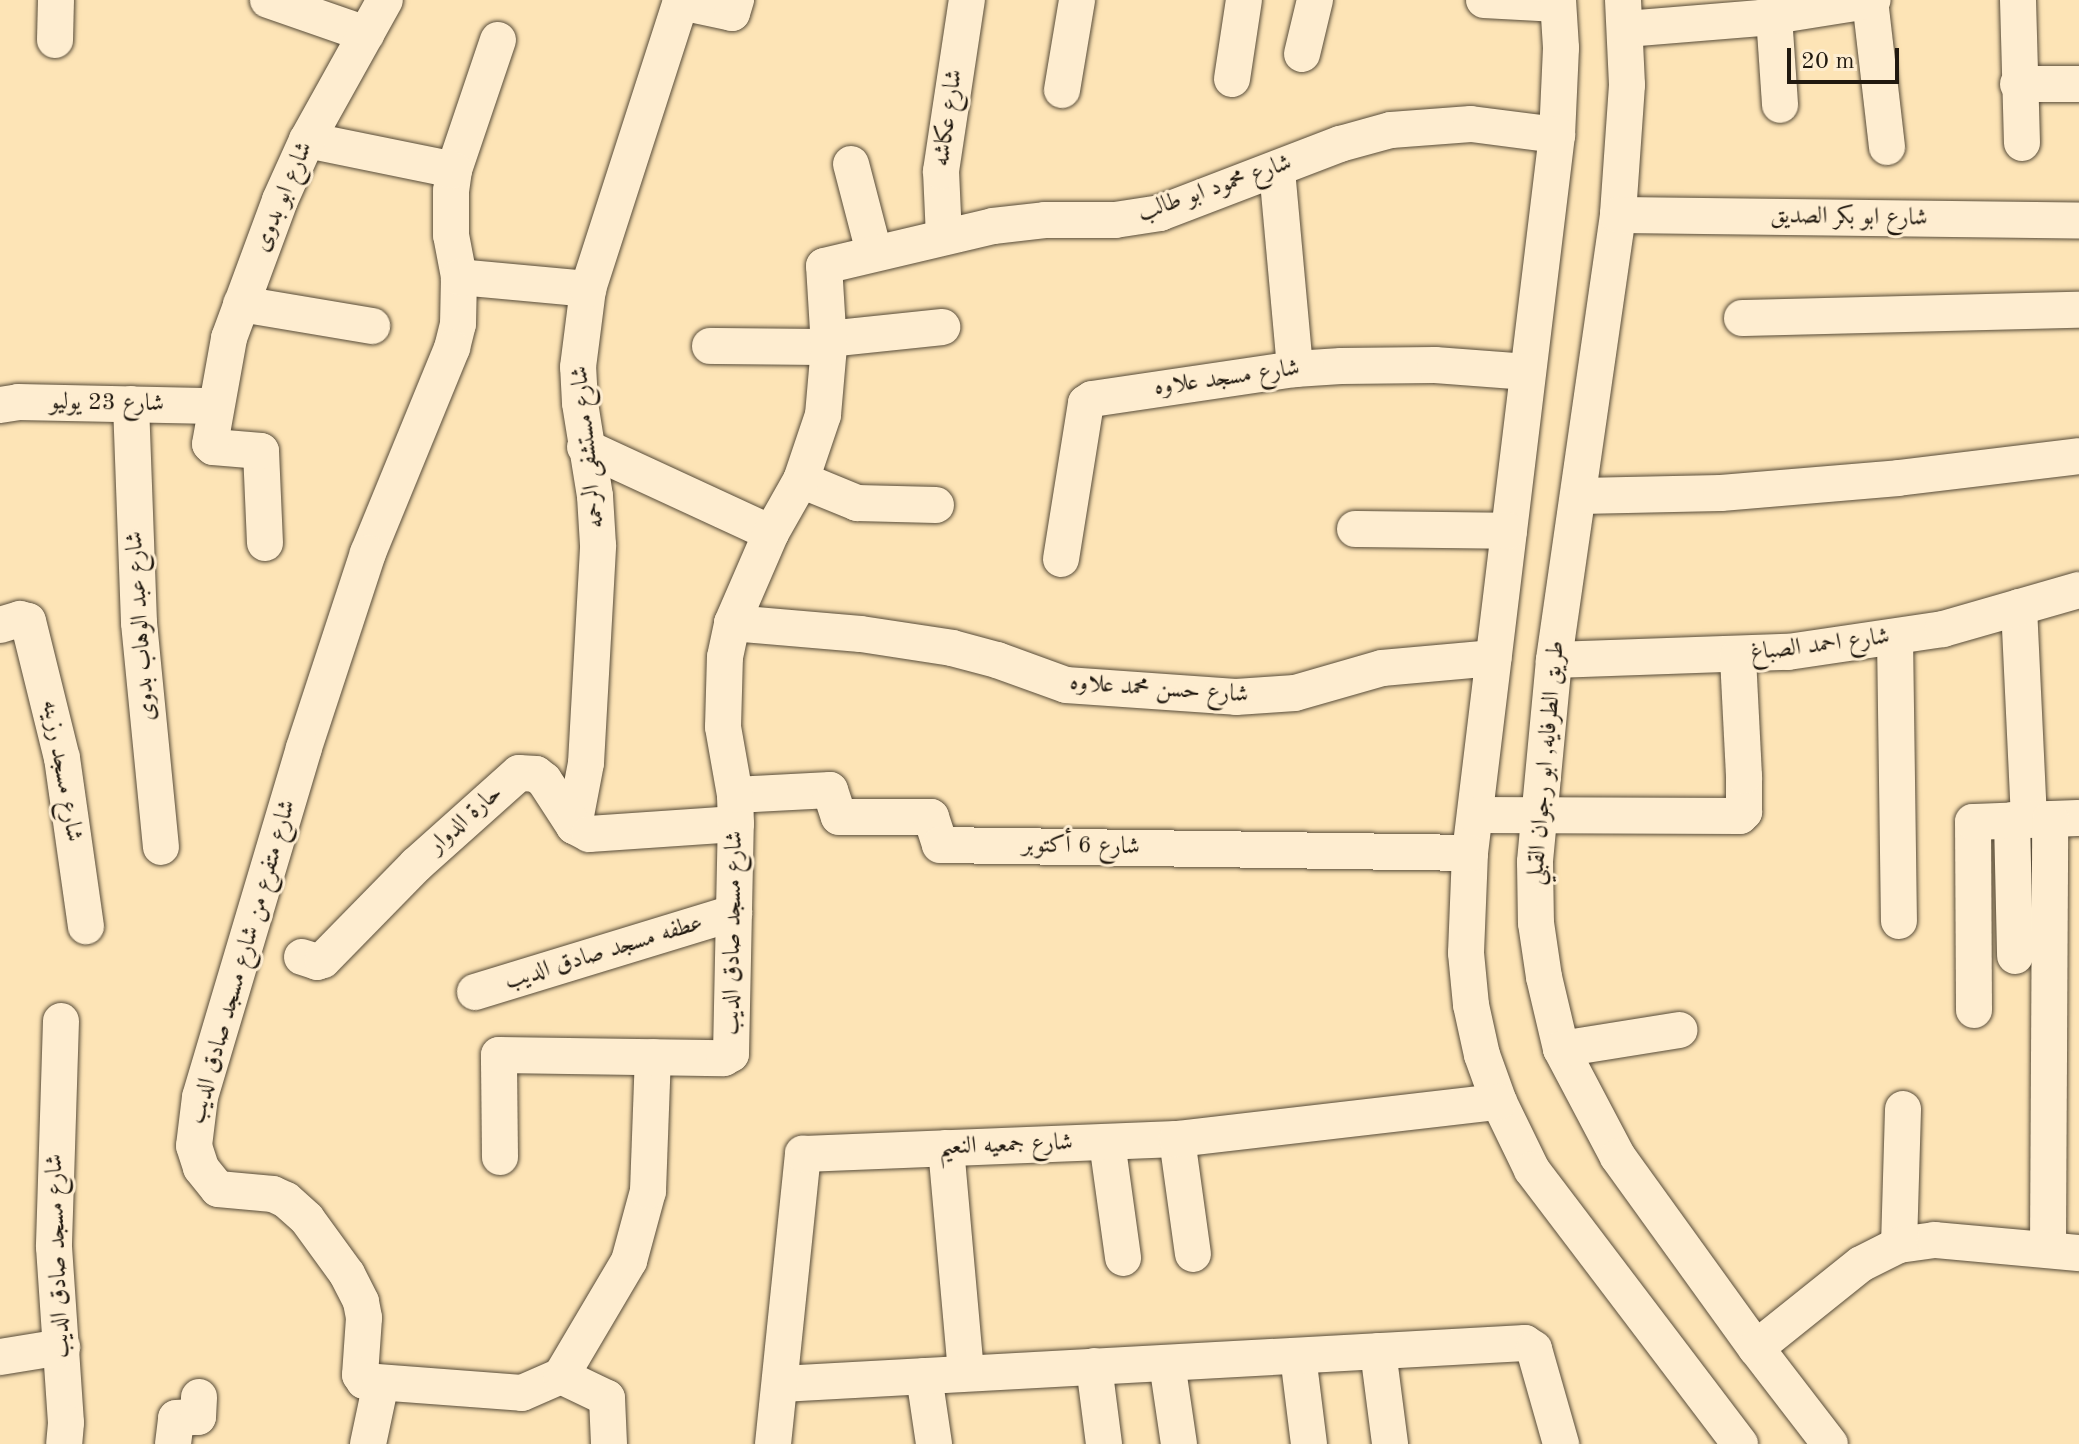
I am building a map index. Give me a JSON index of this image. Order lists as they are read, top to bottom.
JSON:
{
  "streets": {
    "street": [
      "شارع عكاشه",
      "شارع محمود ابو طالب",
      "شارع ابو بدوى",
      "شارع ابو بكر الصديق",
      "شارع مسجد علاوه",
      "شارع 23 يوليو",
      "شارع مستشفى الرحمه",
      "شارع عبد الوهاب بدوى",
      "شارع احمد الصباغ",
      "شارع حسن محمد علاوه",
      "طريق الطرفايه, ابو رجوان القبلي",
      "شارع مسجد رزينه",
      "حارة الدوار",
      "شارع 6 أكتوبر",
      "شارع مسجد صادق الديب",
      "عطفه مسجد صادق الديب",
      "شارع متفرع من شارع مسجد صادق الديب",
      "شارع جمعيه النعيم"
    ]
  },
  "crossings": [
    ["شارع عكاشه", "شارع محمود ابو طالب"],
    ["شارع محمود ابو طالب", "شارع مسجد صادق الديب"],
    ["شارع ابو بدوى", "شارع 23 يوليو"],
    ["شارع ابو بكر الصديق", "طريق الطرفايه, ابو رجوان القبلي"],
    ["شارع 23 يوليو", "شارع عبد الوهاب بدوى"],
    ["شارع مستشفى الرحمه", "حارة الدوار"],
    ["شارع احمد الصباغ", "طريق الطرفايه, ابو رجوان القبلي"],
    ["شارع حسن محمد علاوه", "شارع مسجد صادق الديب"],
    ["شارع 6 أكتوبر", "شارع مسجد صادق الديب"],
    ["شارع مسجد صادق الديب", "عطفه مسجد صادق الديب"]
  ],
  "scale_bar": "20 m"
}
